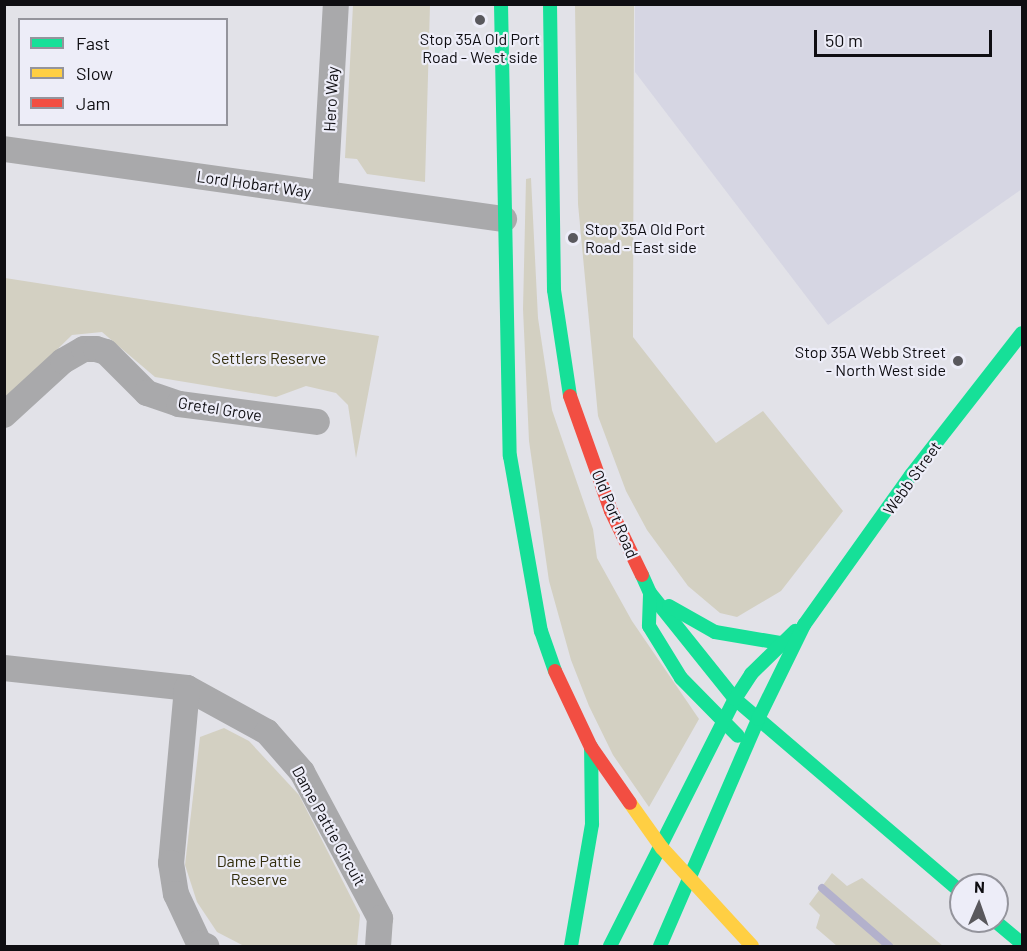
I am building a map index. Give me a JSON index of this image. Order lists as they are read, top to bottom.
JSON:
{
  "streets": {
    "main road": ["Webb Street", "Old Port Road"],
    "street": [
      "Hero Way",
      "Lord Hobart Way",
      "Gretel Grove",
      "Dame Pattie Circuit"
    ]
  },
  "crossings": [
    ["Hero Way", "Lord Hobart Way"],
    ["Webb Street", "Old Port Road"]
  ],
  "parks": ["Settlers Reserve", "Dame Pattie Reserve"],
  "places": ["Stop 35A Old Port Road - West side", "Stop 35A Old Port Road - East side", "Stop 35A Webb Street - North West side"],
  "legend": ["Fast", "Slow", "Jam"],
  "scale_bar": "50 m",
  "north": "top"
}
